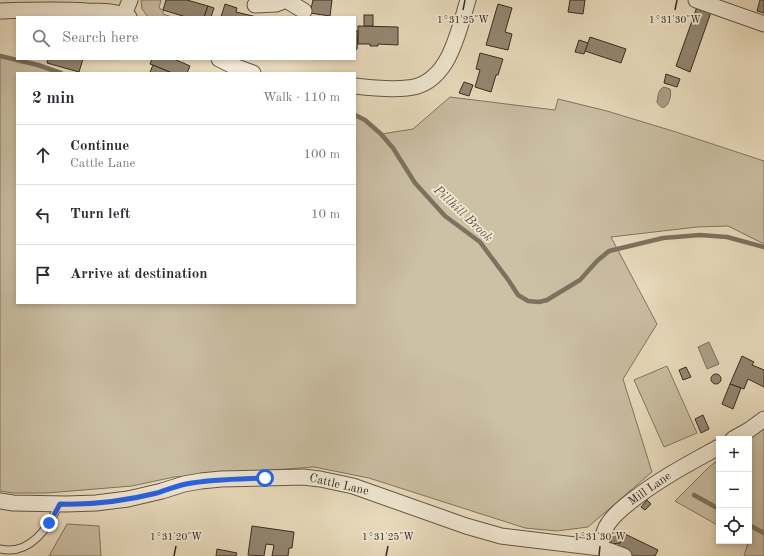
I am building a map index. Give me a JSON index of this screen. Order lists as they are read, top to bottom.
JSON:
{
  "streets": {
    "street": ["Cattle Lane", "Mill Lane"]
  },
  "crossings": [
    ["Cattle Lane", "Mill Lane"]
  ],
  "water": ["Pillhill Brook"],
  "page": {
    "search": "Search here",
    "heading": ["2 min", "Walk · 110 m"],
    "list": [
      ["Continue", "Cattle Lane", "100 m"],
      ["Turn left", "10 m"],
      "Arrive at destination"
    ],
    "map_buttons": ["+", "−"]
  },
  "coordinates": ["1°31'25\"W", "1°31'30\"W", "1°31'20\"W"]
}
